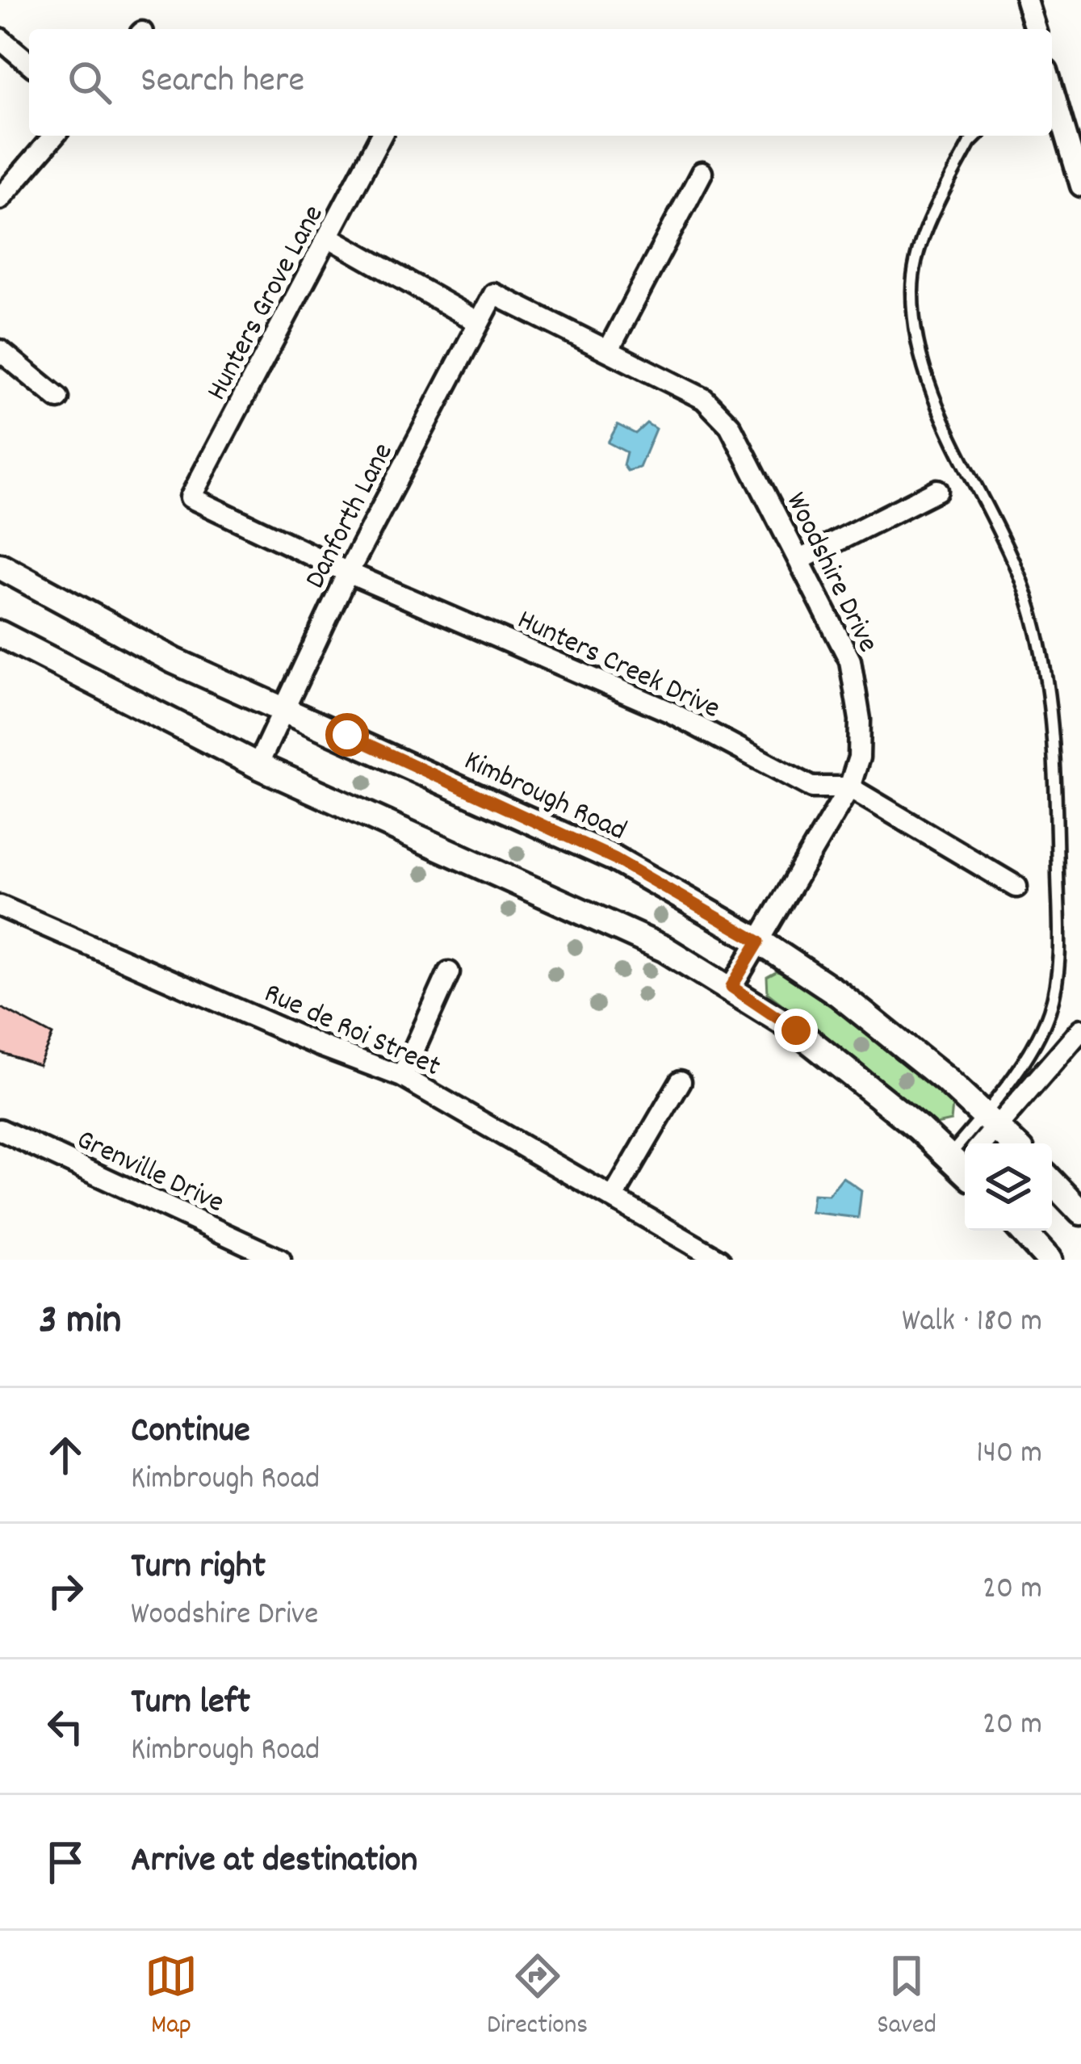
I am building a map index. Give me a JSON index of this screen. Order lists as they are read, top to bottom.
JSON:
{
  "streets": {
    "street": [
      "Hunters Grove Lane",
      "Danforth Lane",
      "Woodshire Drive",
      "Hunters Creek Drive",
      "Kimbrough Road",
      "Rue de Roi Street",
      "Grenville Drive"
    ]
  },
  "crossings": [
    ["Hunters Grove Lane", "Hunters Creek Drive"],
    ["Danforth Lane", "Woodshire Drive"],
    ["Danforth Lane", "Hunters Creek Drive"],
    ["Danforth Lane", "Kimbrough Road"],
    ["Woodshire Drive", "Hunters Creek Drive"],
    ["Woodshire Drive", "Kimbrough Road"]
  ],
  "page": {
    "search": "Search here",
    "heading": ["3 min", "Walk · 180 m"],
    "list": [
      ["Continue", "Kimbrough Road", "140 m"],
      ["Turn right", "Woodshire Drive", "20 m"],
      ["Turn left", "Kimbrough Road", "20 m"],
      "Arrive at destination"
    ],
    "nav": ["Map", "Directions", "Saved"]
  }
}
